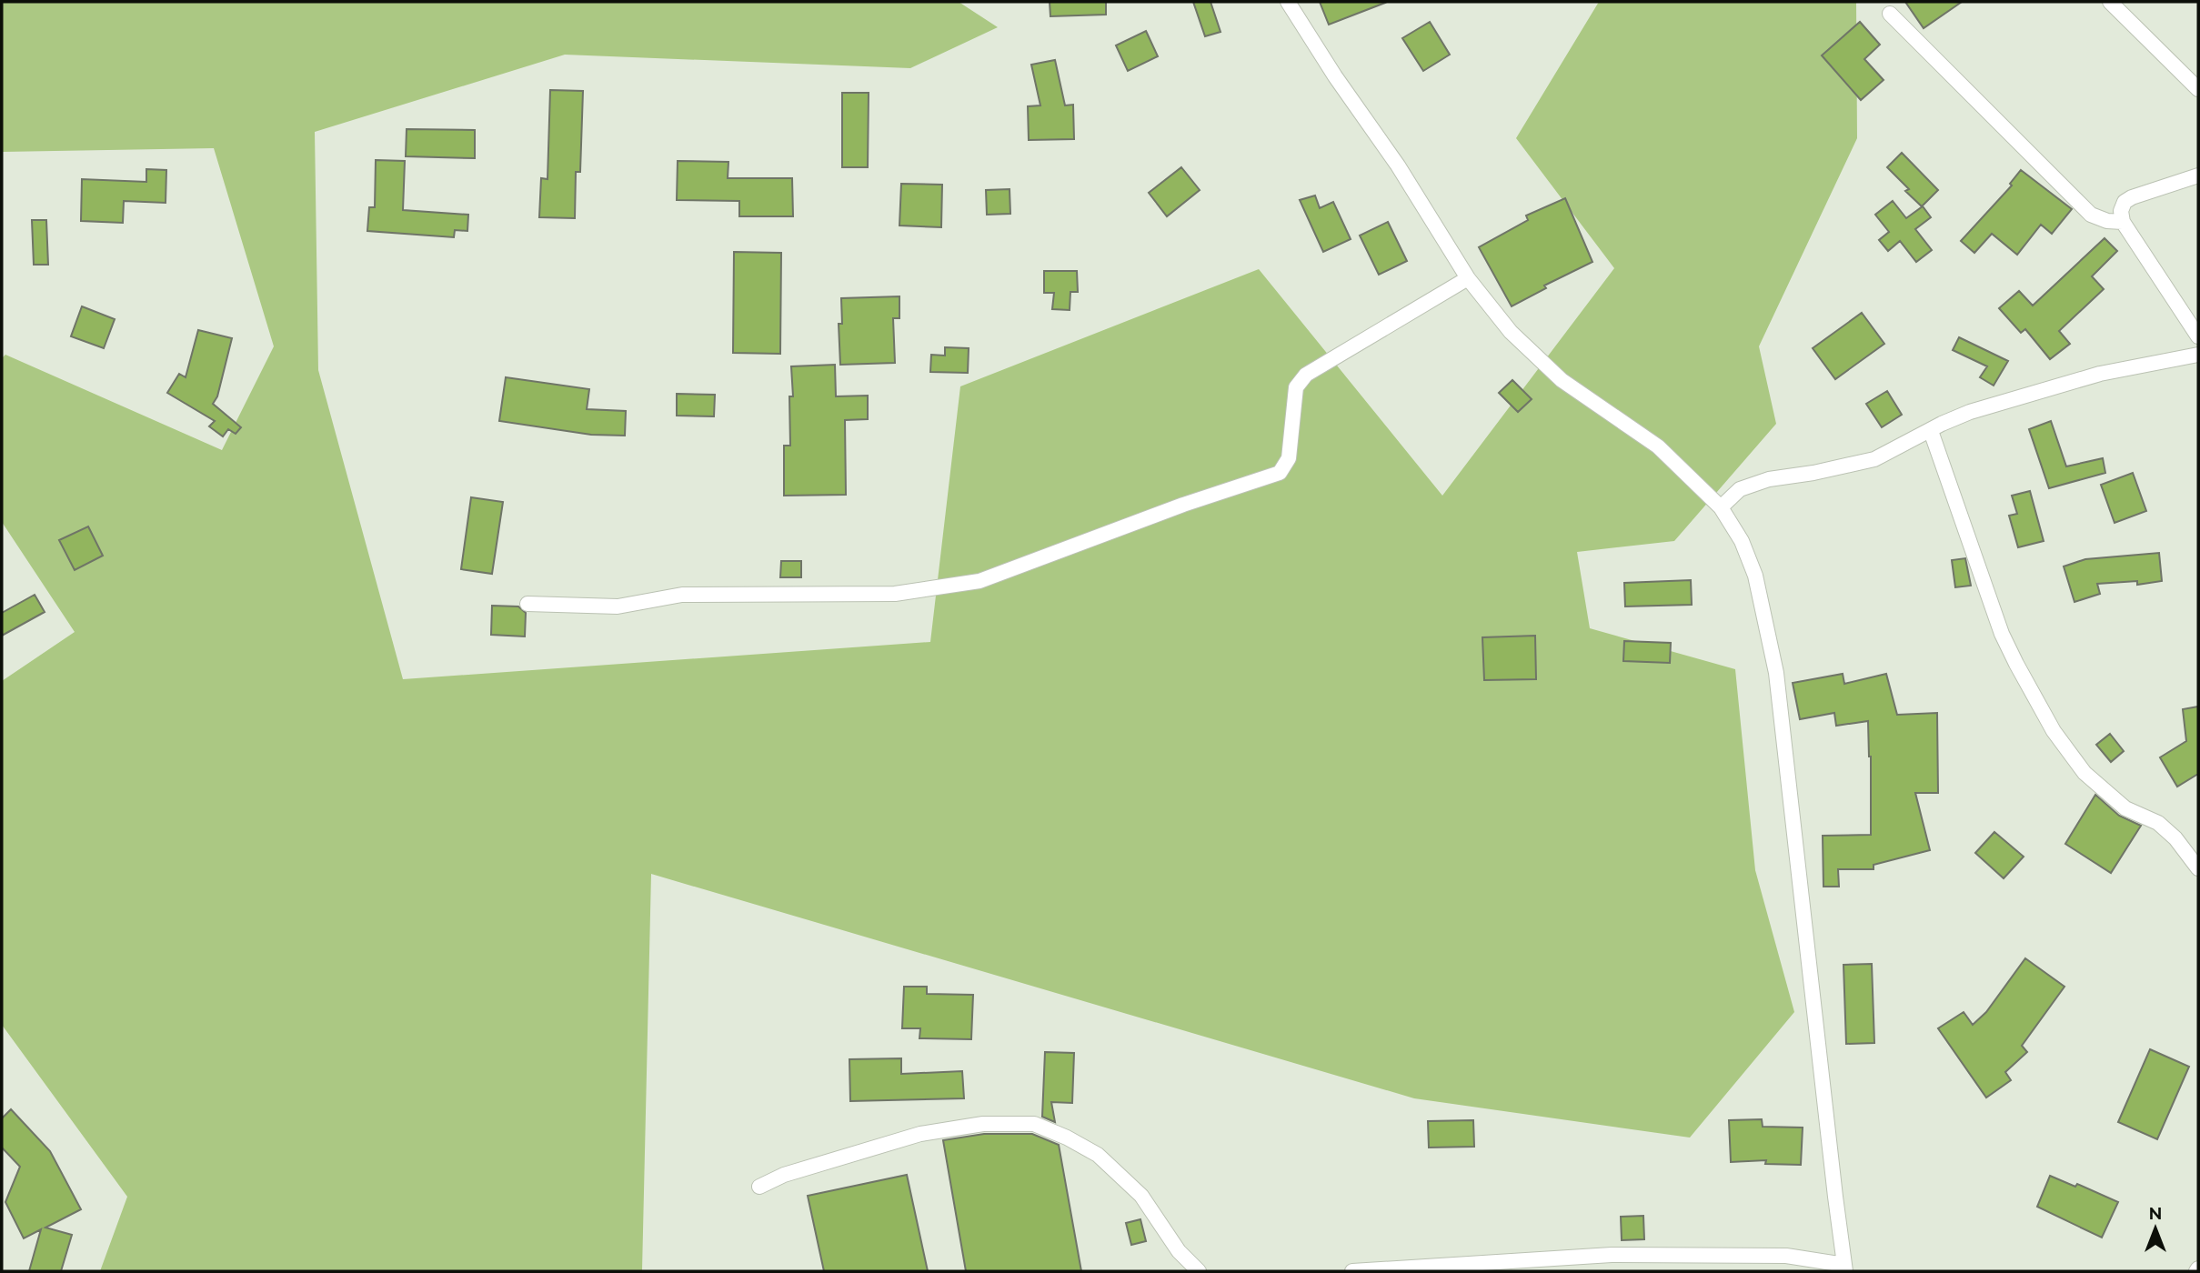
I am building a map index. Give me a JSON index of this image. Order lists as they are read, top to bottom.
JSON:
{
  "north": "top"
}
